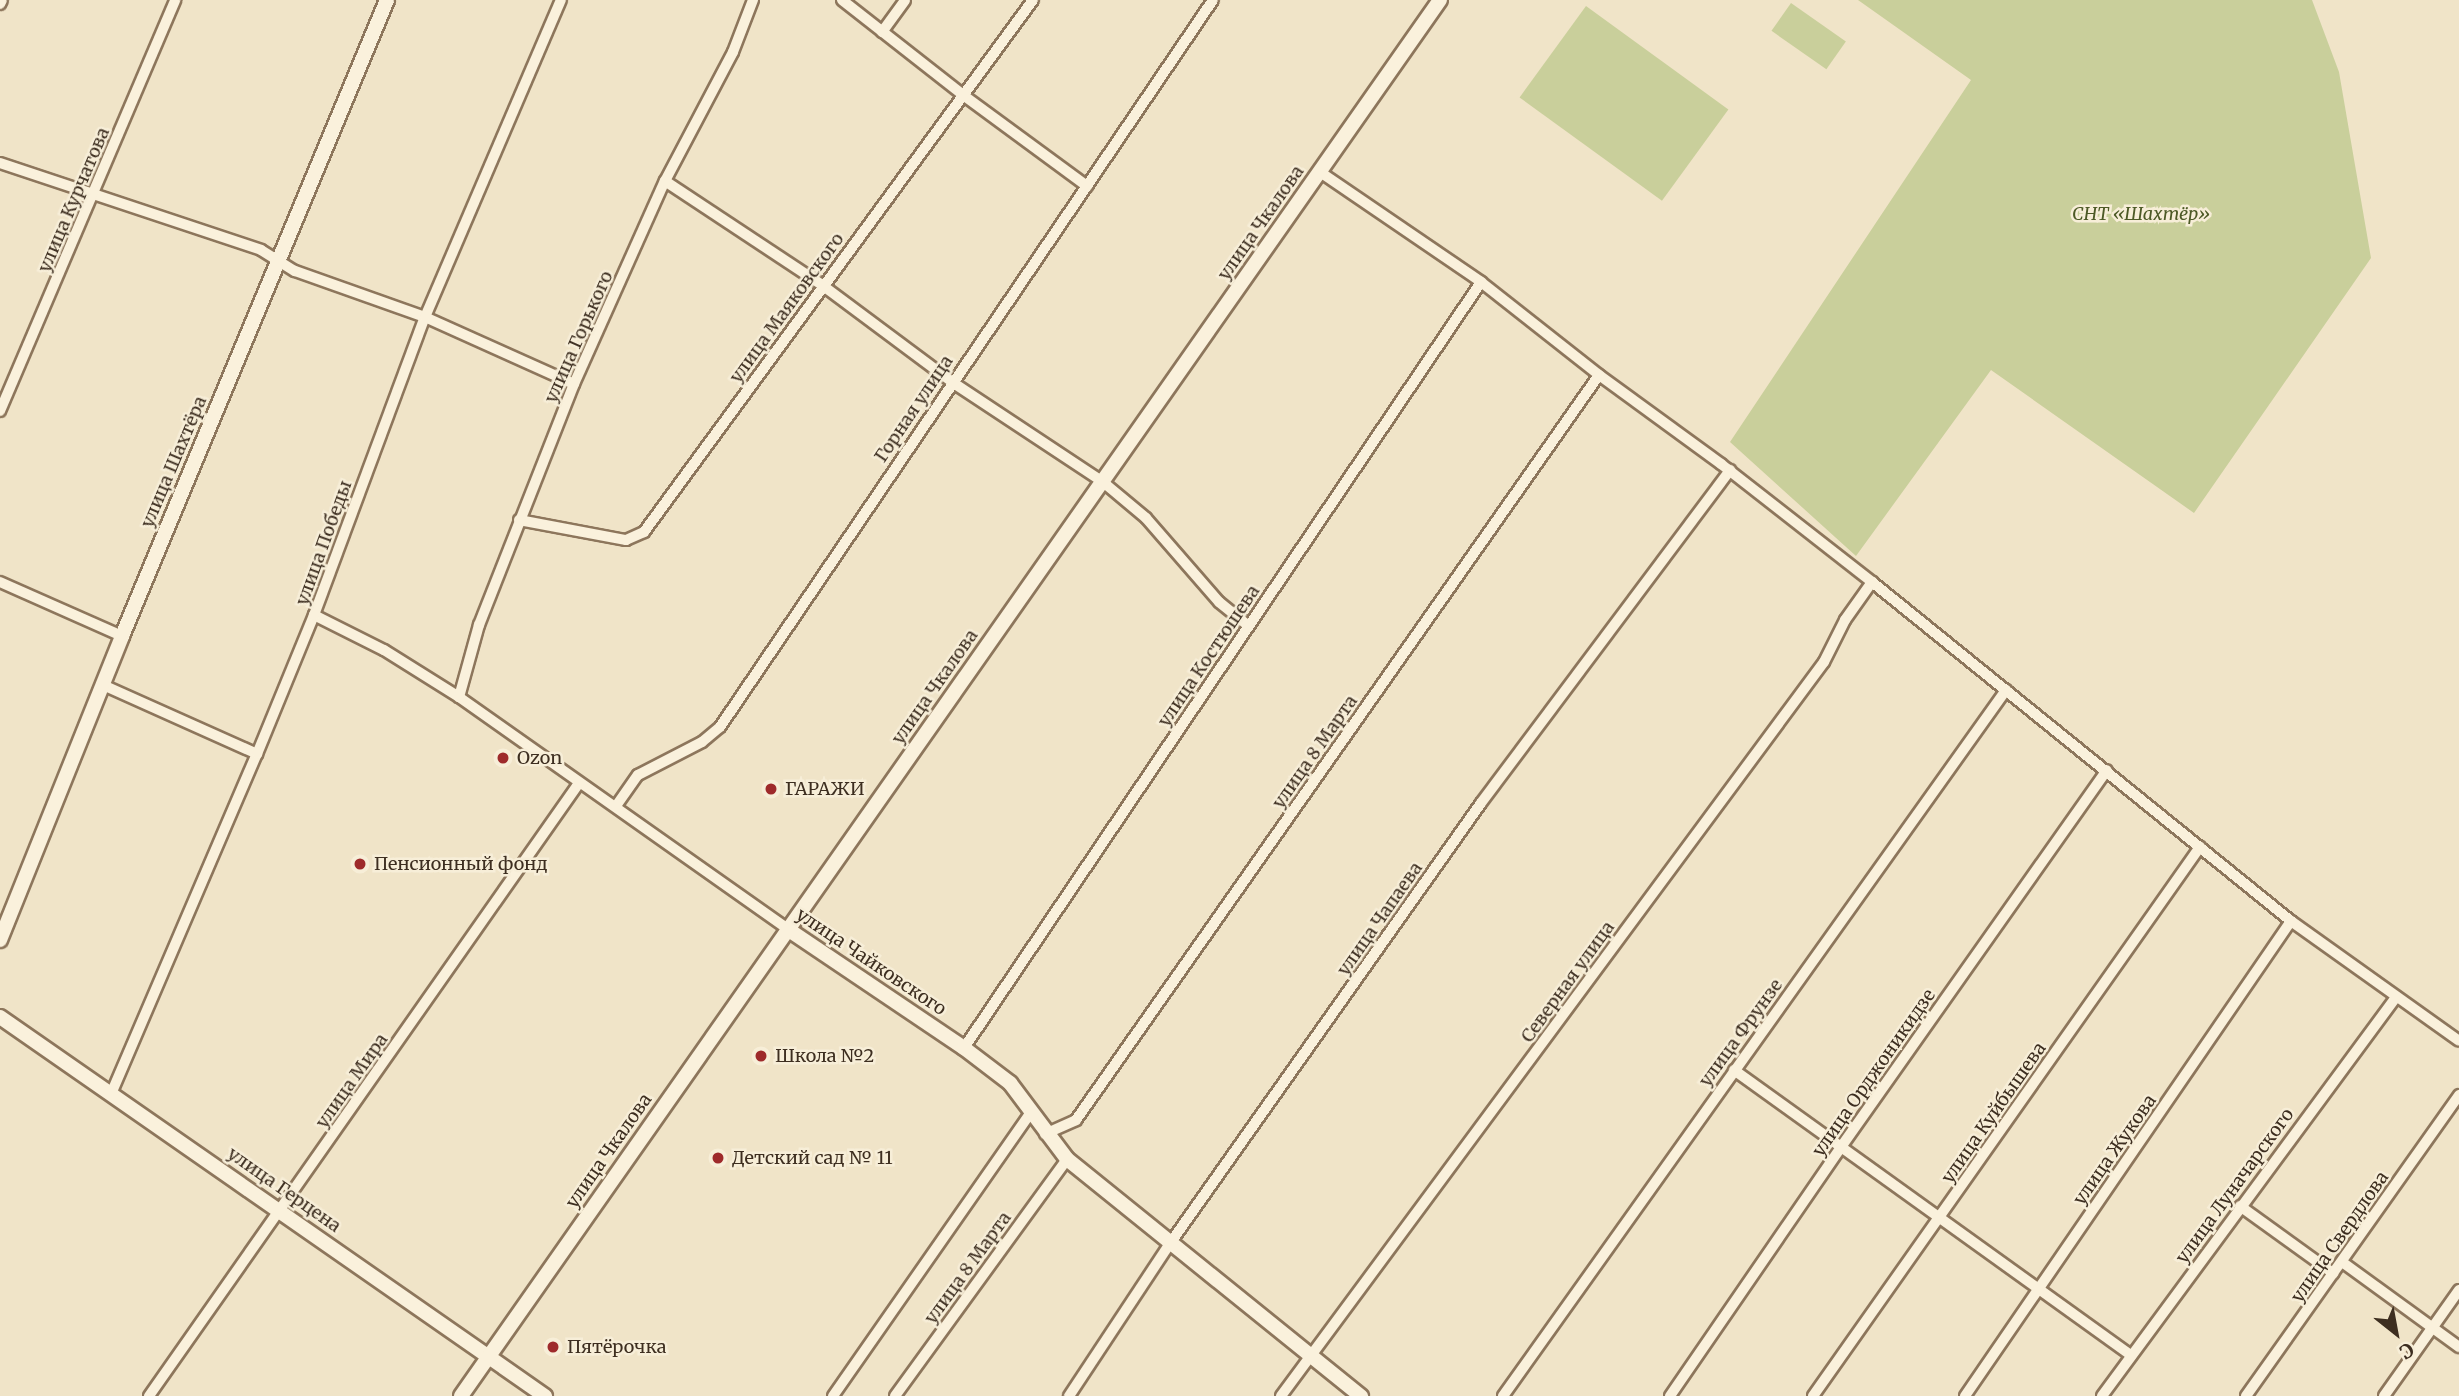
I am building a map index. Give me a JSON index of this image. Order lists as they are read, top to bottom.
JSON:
{
  "streets": {
    "street": [
      "улица Курчатова",
      "улица Чкалова",
      "улица Маяковского",
      "улица Горького",
      "Горная улица",
      "улица Шахтёра",
      "улица Победы",
      "улица Костюшева",
      "улица 8 Марта",
      "улица Чапаева",
      "улица Чайковского",
      "Северная улица",
      "улица Фрунзе",
      "улица Орджоникидзе",
      "улица Мира",
      "улица Куйбышева",
      "улица Жукова",
      "улица Луначарского",
      "улица Герцена",
      "улица Свердлова"
    ]
  },
  "crossings": [
    ["улица Чкалова", "улица Чайковского"],
    ["улица Чкалова", "улица Герцена"],
    ["улица Маяковского", "улица Горького"],
    ["улица Горького", "улица Чайковского"],
    ["Горная улица", "улица Чайковского"],
    ["улица Победы", "улица Чайковского"],
    ["улица Победы", "улица Герцена"],
    ["улица Костюшева", "улица Чайковского"],
    ["улица 8 Марта", "улица Чайковского"],
    ["улица Чапаева", "улица Чайковского"],
    ["улица Чайковского", "Северная улица"],
    ["улица Чайковского", "улица Мира"],
    ["улица Мира", "улица Герцена"]
  ],
  "parks": ["СНТ «Шахтёр»"],
  "places": [
    "Ozon",
    "ГАРАЖИ",
    "Пенсионный фонд",
    "Школа №2",
    "Детский сад № 11",
    "Пятёрочка"
  ],
  "north": "bottom right"
}
